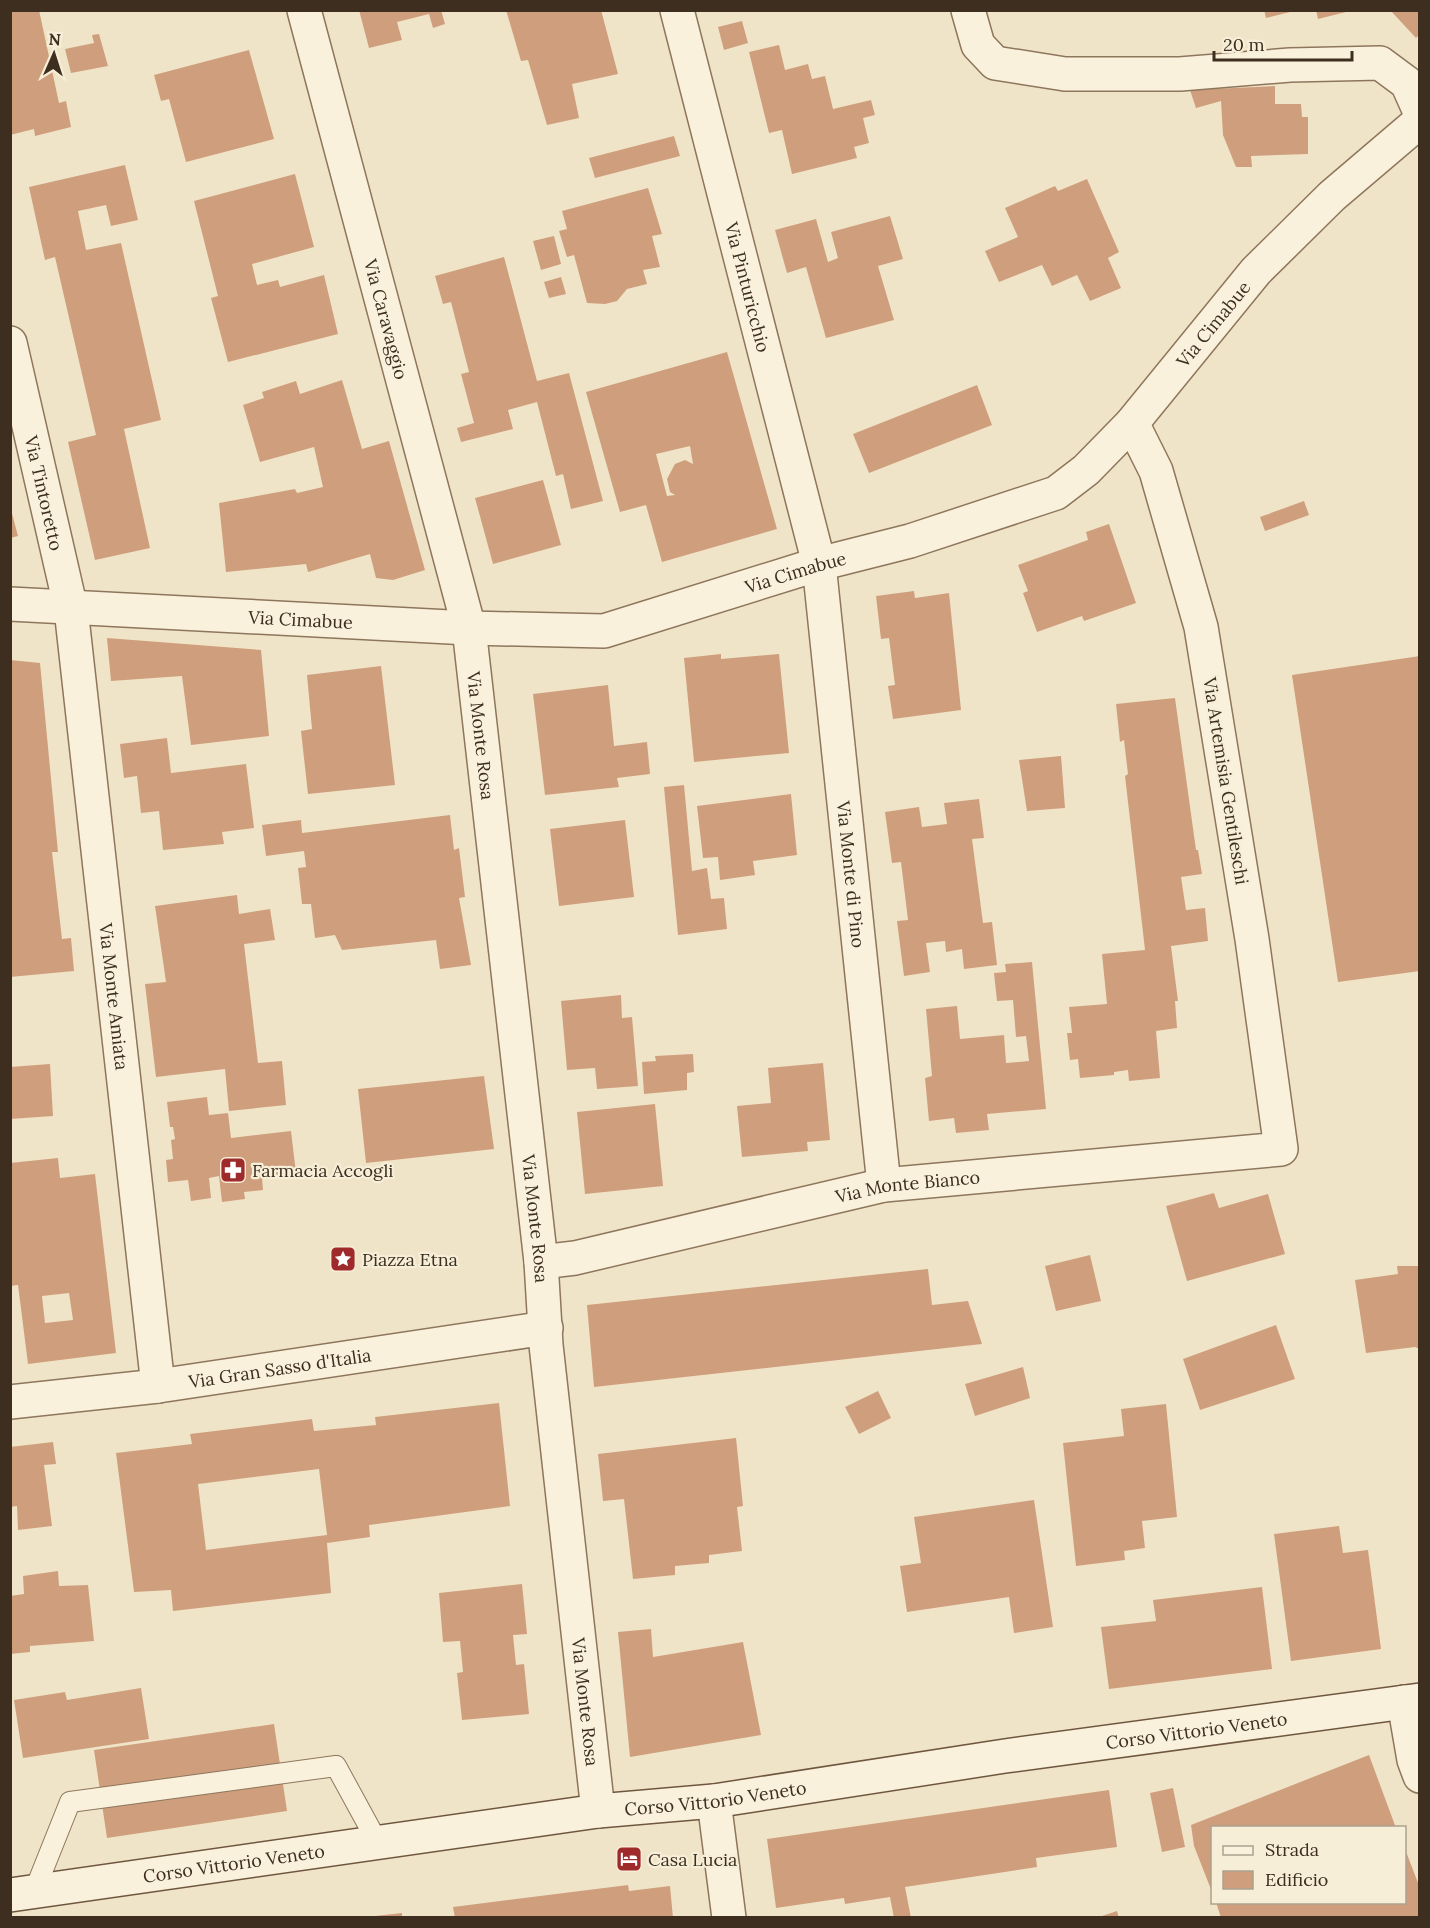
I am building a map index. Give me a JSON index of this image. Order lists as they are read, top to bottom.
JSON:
{
  "streets": {
    "street": [
      "Via Pinturicchio",
      "Via Caravaggio",
      "Via Cimabue",
      "Via Tintoretto",
      "Via Monte Rosa",
      "Via Artemisia Gentileschi",
      "Via Monte di Pino",
      "Via Monte Amiata",
      "Via Monte Bianco",
      "Via Gran Sasso d'Italia",
      "Corso Vittorio Veneto"
    ]
  },
  "crossings": [
    ["Via Pinturicchio", "Via Cimabue"],
    ["Via Pinturicchio", "Via Monte di Pino"],
    ["Via Caravaggio", "Via Cimabue"],
    ["Via Caravaggio", "Via Monte Rosa"],
    ["Via Cimabue", "Via Tintoretto"],
    ["Via Cimabue", "Via Monte Rosa"],
    ["Via Cimabue", "Via Artemisia Gentileschi"],
    ["Via Cimabue", "Via Monte di Pino"],
    ["Via Cimabue", "Via Monte Amiata"],
    ["Via Tintoretto", "Via Monte Amiata"],
    ["Via Monte Rosa", "Via Monte Bianco"],
    ["Via Monte Rosa", "Via Gran Sasso d'Italia"],
    ["Via Monte Rosa", "Corso Vittorio Veneto"],
    ["Via Artemisia Gentileschi", "Via Monte Bianco"],
    ["Via Monte di Pino", "Via Monte Bianco"],
    ["Via Monte Amiata", "Via Gran Sasso d'Italia"]
  ],
  "places": {
    "pharmacy": ["Farmacia Accogli"],
    "place": ["Piazza Etna"],
    "hotel": ["Casa Lucia"]
  },
  "legend": ["Strada", "Edificio"],
  "scale_bar": "20 m",
  "north": "top"
}
